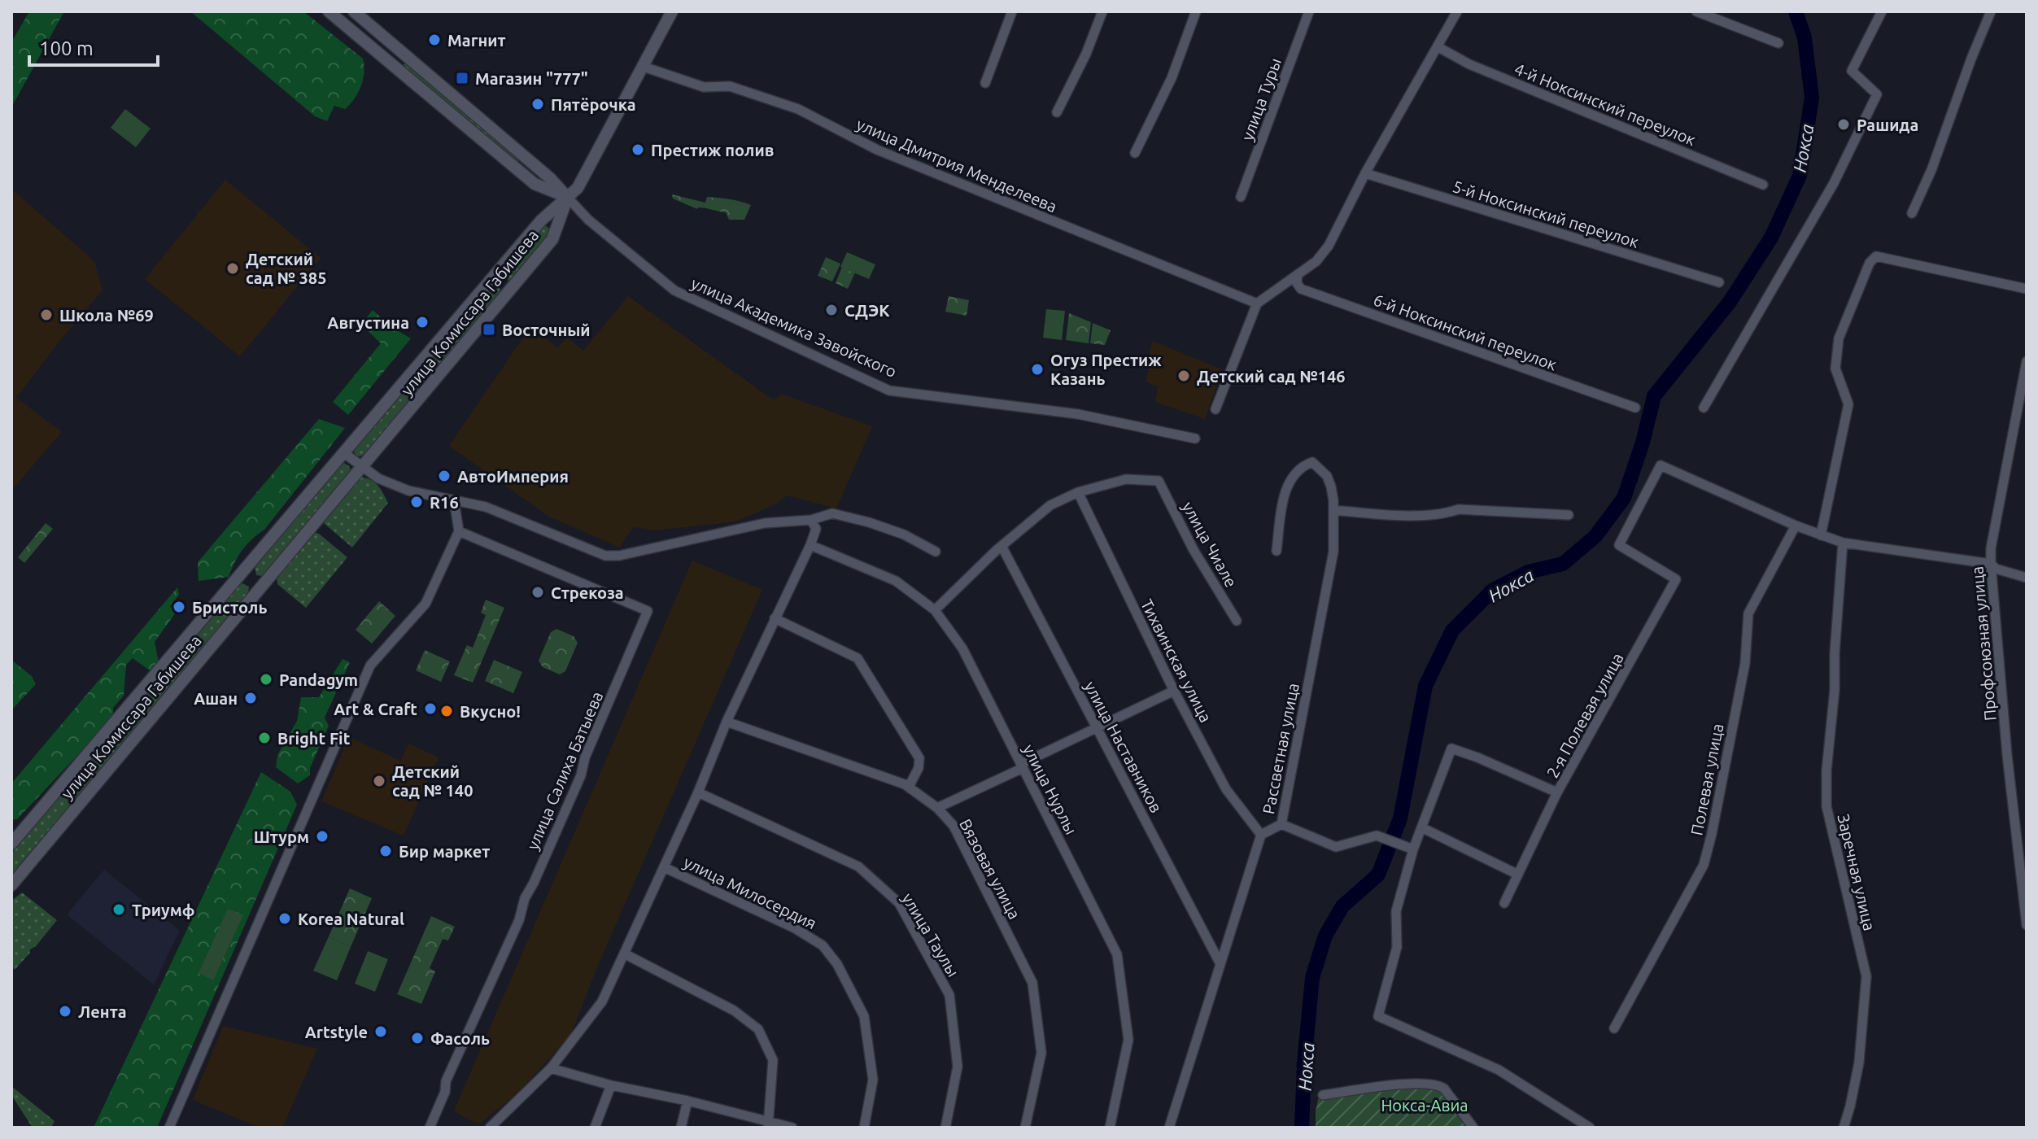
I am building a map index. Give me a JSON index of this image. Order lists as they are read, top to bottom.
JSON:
{
  "streets": {
    "street": [
      "улица Туры",
      "4-й Ноксинский переулок",
      "улица Дмитрия Менделеева",
      "5-й Ноксинский переулок",
      "улица Комиссара Габишева",
      "улица Академика Завойского",
      "6-й Ноксинский переулок",
      "улица Чиале",
      "Профсоюзная улица",
      "Тихвинская улица",
      "2-я Полевая улица",
      "улица Наставников",
      "Рассветная улица",
      "улица Салиха Батыева",
      "Полевая улица",
      "улица Нурлы",
      "Вязовая улица",
      "Заречная улица",
      "улица Милосердия",
      "улица Таулы"
    ]
  },
  "crossings": [
    ["улица Комиссара Габишева", "улица Академика Завойского"],
    ["улица Чиале", "Тихвинская улица"],
    ["Тихвинская улица", "Рассветная улица"],
    ["2-я Полевая улица", "Полевая улица"],
    ["улица Наставников", "Рассветная улица"]
  ],
  "water": ["Нокса"],
  "parks": ["Нокса-Авиа"],
  "places": {
    "other": [
      "Магнит",
      "Пятёрочка",
      "Рашида",
      "Престиж полив",
      "Детский сад № 385",
      "СДЭК",
      "Школа №69",
      "Августина",
      "Огуз Престиж Казань",
      "Детский сад №146",
      "АвтоИмперия",
      "R16",
      "Стрекоза",
      "Бристоль",
      "Pandagym",
      "Ашан",
      "Art & Craft",
      "Вкусно!",
      "Bright Fit",
      "Детский сад № 140",
      "Штурм",
      "Бир маркет",
      "Триумф",
      "Korea Natural",
      "Лента",
      "Artstyle",
      "Фасоль"
    ],
    "transit": ["Магазин \"777\"", "Восточный"]
  },
  "scale_bar": "100 m"
}
